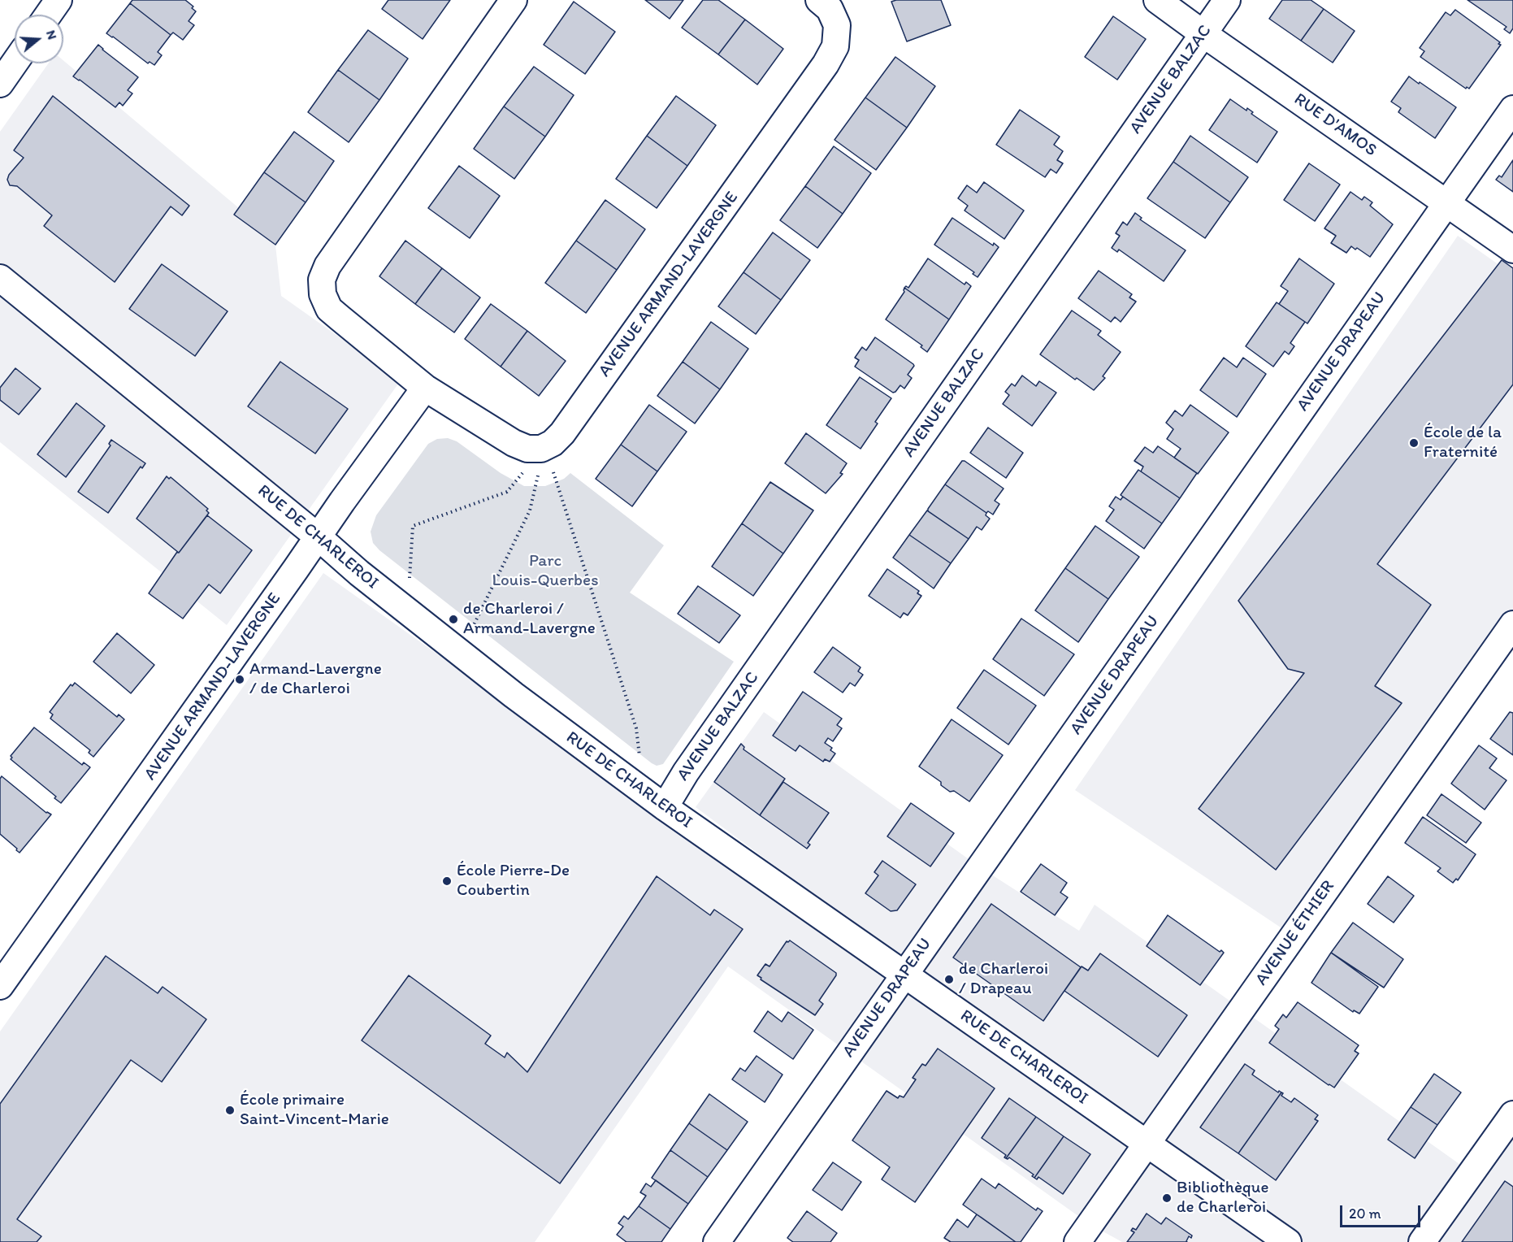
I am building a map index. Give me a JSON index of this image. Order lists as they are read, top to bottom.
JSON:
{
  "streets": {
    "street": [
      "AVENUE BALZAC",
      "RUE D'AMOS",
      "AVENUE ARMAND-LAVERGNE",
      "AVENUE DRAPEAU",
      "RUE DE CHARLEROI",
      "AVENUE ÉTHIER"
    ]
  },
  "crossings": [
    ["AVENUE BALZAC", "RUE D'AMOS"],
    ["AVENUE BALZAC", "RUE DE CHARLEROI"],
    ["RUE D'AMOS", "AVENUE DRAPEAU"],
    ["AVENUE ARMAND-LAVERGNE", "RUE DE CHARLEROI"],
    ["AVENUE DRAPEAU", "RUE DE CHARLEROI"],
    ["RUE DE CHARLEROI", "AVENUE ÉTHIER"]
  ],
  "parks": ["Parc Louis-Querbes"],
  "places": [
    "École de la Fraternité",
    "de Charleroi / Armand-Lavergne",
    "Armand-Lavergne / de Charleroi",
    "École Pierre-De Coubertin",
    "de Charleroi / Drapeau",
    "École primaire Saint-Vincent-Marie",
    "Bibliothèque de Charleroi"
  ],
  "scale_bar": "20 m",
  "north": "right"
}
